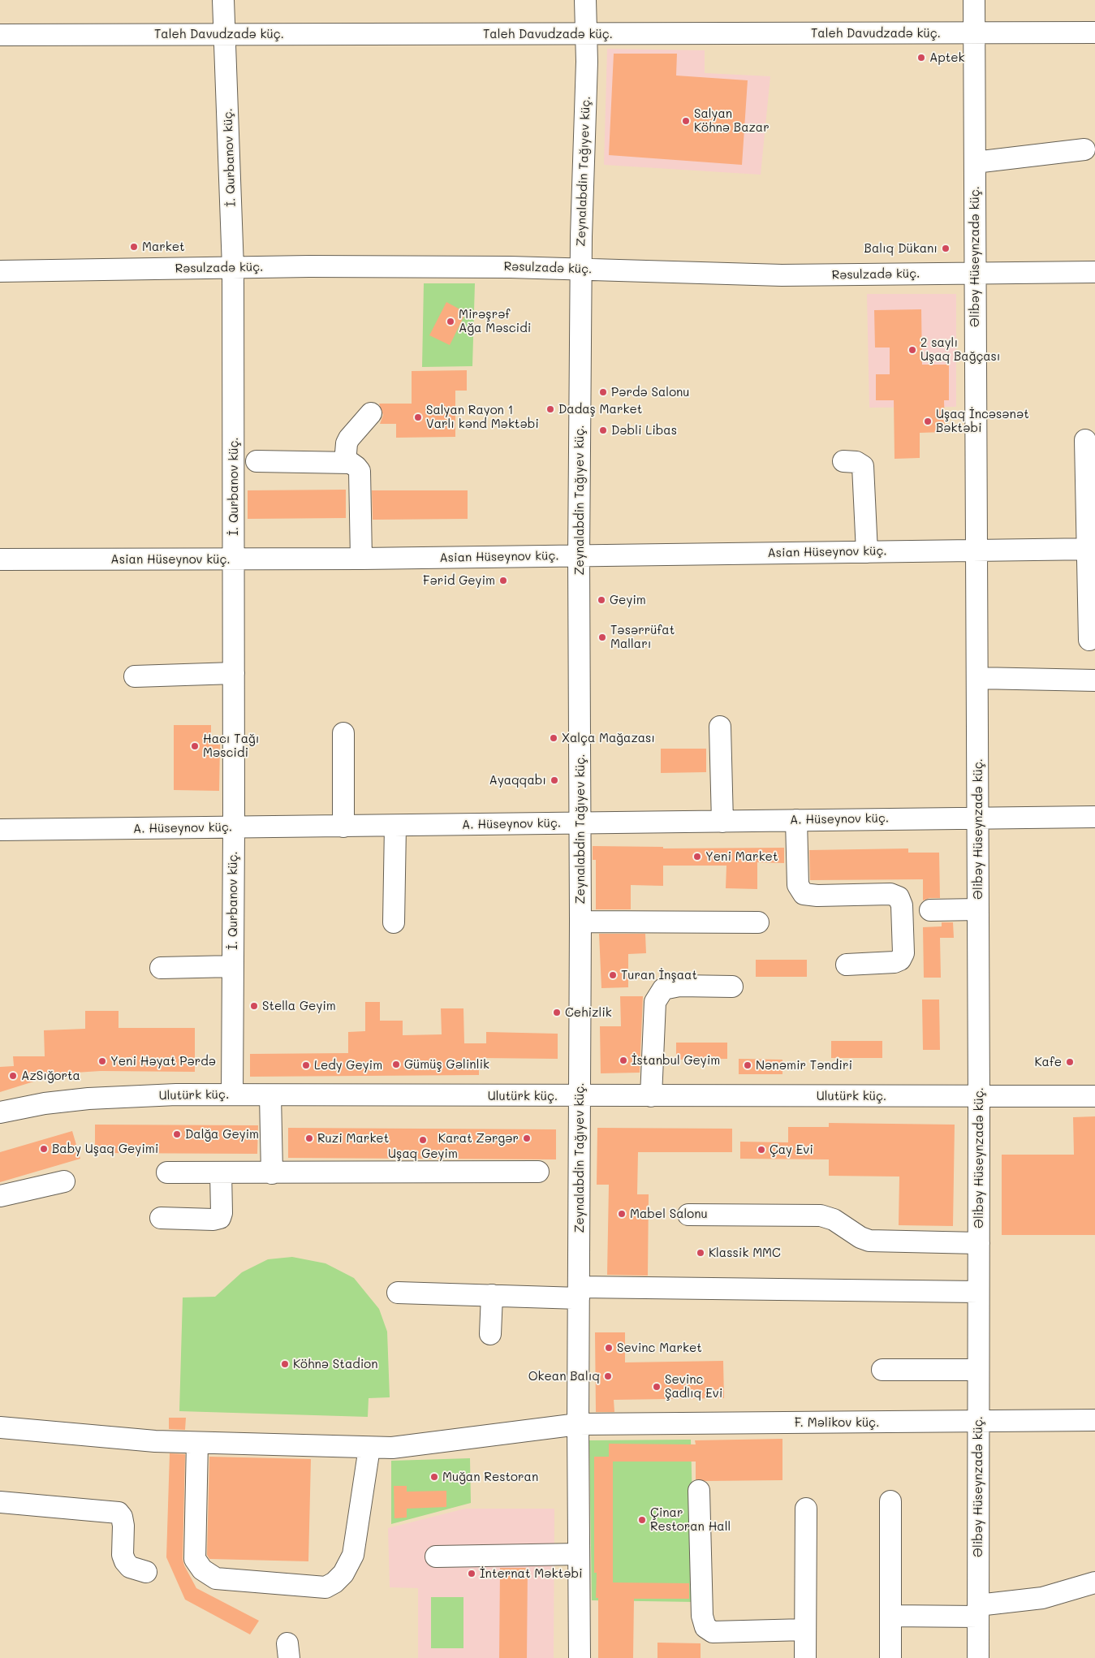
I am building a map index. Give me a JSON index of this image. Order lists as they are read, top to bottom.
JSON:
{
  "streets": {
    "street": [
      "Taleh Davudzadə küç.",
      "İ. Qurbanov küç.",
      "Zeynalabdin Tağıyev küç.",
      "Əlibəy Hüseynzadə küç.",
      "Rəsulzadə küç.",
      "Asian Hüseynov küç.",
      "A. Hüseynov küç.",
      "Ulutürk küç.",
      "F. Məlikov küç."
    ]
  },
  "crossings": [
    ["Taleh Davudzadə küç.", "İ. Qurbanov küç."],
    ["Taleh Davudzadə küç.", "Zeynalabdin Tağıyev küç."],
    ["Taleh Davudzadə küç.", "Əlibəy Hüseynzadə küç."],
    ["İ. Qurbanov küç.", "Rəsulzadə küç."],
    ["İ. Qurbanov küç.", "Asian Hüseynov küç."],
    ["İ. Qurbanov küç.", "A. Hüseynov küç."],
    ["İ. Qurbanov küç.", "Ulutürk küç."],
    ["Zeynalabdin Tağıyev küç.", "Rəsulzadə küç."],
    ["Zeynalabdin Tağıyev küç.", "Asian Hüseynov küç."],
    ["Zeynalabdin Tağıyev küç.", "A. Hüseynov küç."],
    ["Zeynalabdin Tağıyev küç.", "Ulutürk küç."],
    ["Zeynalabdin Tağıyev küç.", "F. Məlikov küç."],
    ["Əlibəy Hüseynzadə küç.", "Rəsulzadə küç."],
    ["Əlibəy Hüseynzadə küç.", "Asian Hüseynov küç."],
    ["Əlibəy Hüseynzadə küç.", "A. Hüseynov küç."],
    ["Əlibəy Hüseynzadə küç.", "Ulutürk küç."],
    ["Əlibəy Hüseynzadə küç.", "F. Məlikov küç."]
  ],
  "places": [
    "Aptek",
    "Salyan Köhnə Bazar",
    "Market",
    "Balıq Dükanı",
    "Mirəşrəf Ağa Məscidi",
    "2 saylı Uşaq Bağçası",
    "Pərdə Salonu",
    "Dadaş Market",
    "Salyan Rayon 1 Varlı kənd Məktəbi",
    "Uşaq İncəsənət Bəktəbi",
    "Dəbli Libas",
    "Fərid Geyim",
    "Geyim",
    "Təsərrüfat Malları",
    "Xalça Mağazası",
    "Hacı Tağı Məscidi",
    "Ayaqqabı",
    "Yeni Market",
    "Turan İnşaat",
    "Stella Geyim",
    "Cehizlik",
    "İstanbul Geyim",
    "Yeni Həyat Pərdə",
    "Kafe",
    "Gümüş Gəlinlik",
    "Ledy Geyim",
    "Nənəmir Təndiri",
    "AzSığorta",
    "Dalğa Geyim",
    "Ruzi Market",
    "Karat Zərgər",
    "Uşaq Geyim",
    "Baby Uşaq Geyimi",
    "Çay Evi",
    "Mabel Salonu",
    "Klassik MMC",
    "Sevinc Market",
    "Köhnə Stadion",
    "Okean Balıq",
    "Sevinc Şadlıq Evi",
    "Muğan Restoran",
    "Çinar Restoran Hall",
    "İnternat Məktəbi"
  ]
}
